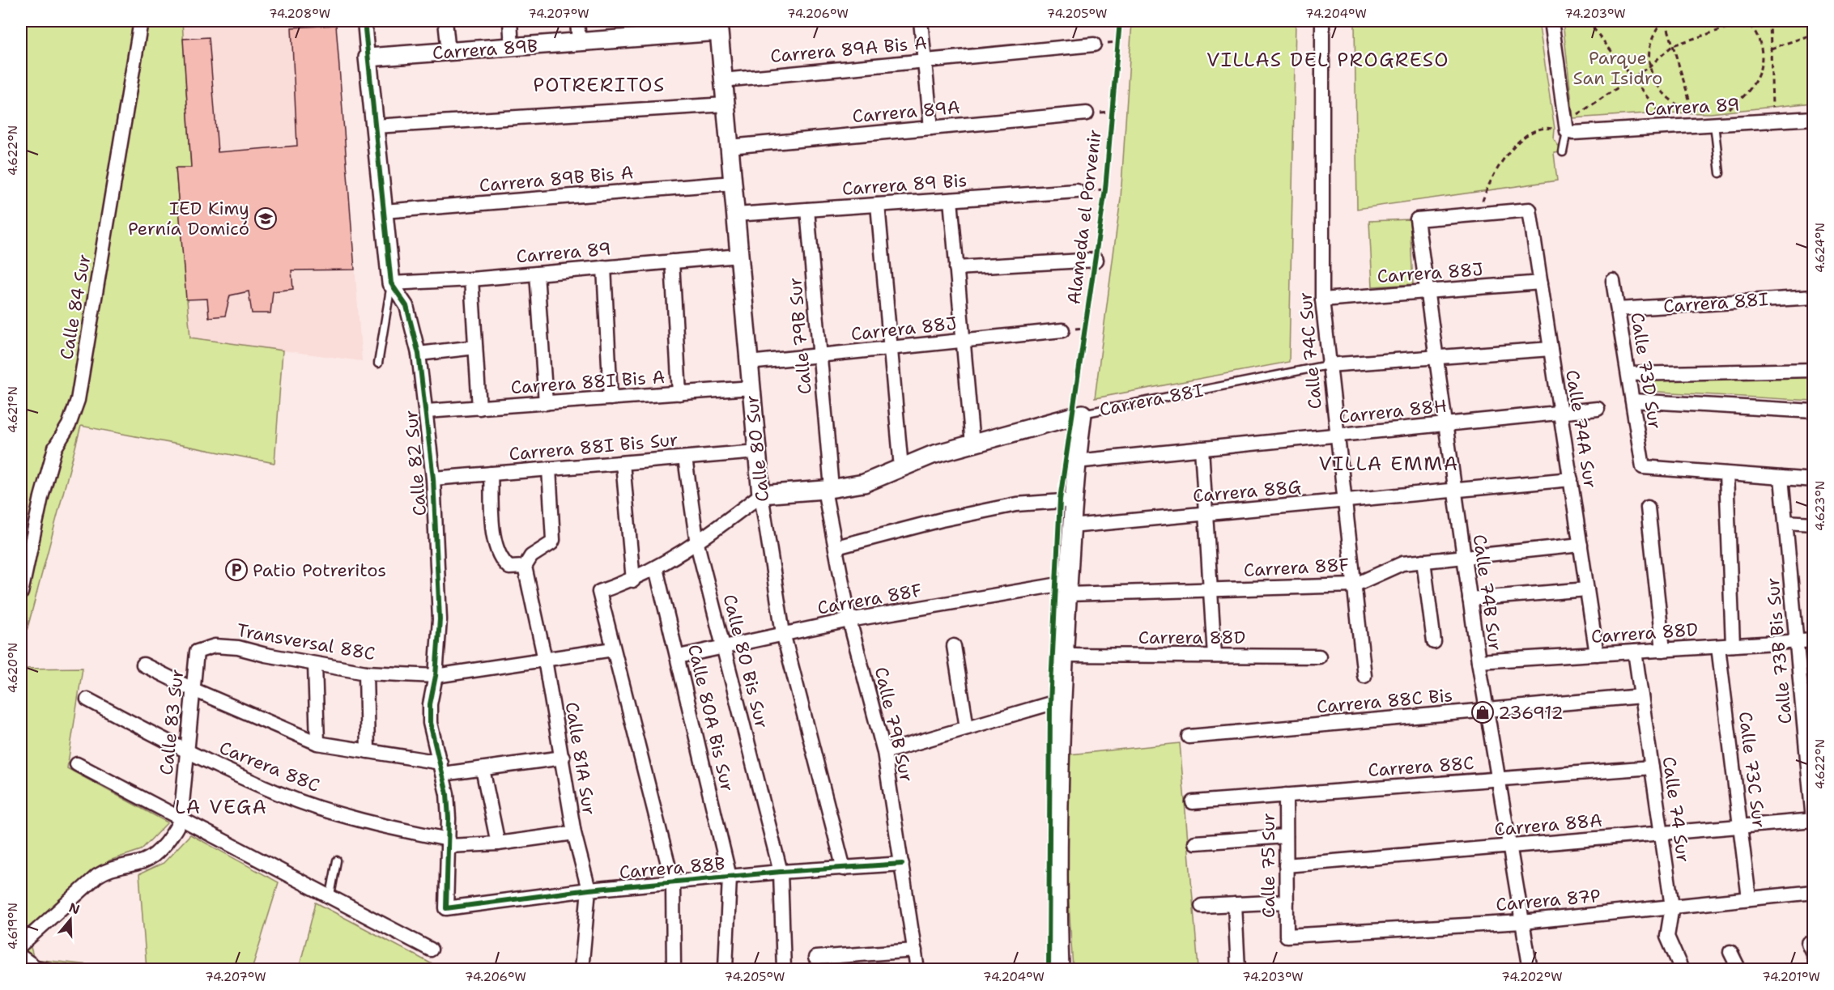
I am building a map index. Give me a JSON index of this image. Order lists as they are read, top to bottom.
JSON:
{
  "streets": {
    "street": [
      "Carrera 89B",
      "Carrera 89A Bis A",
      "Carrera 89",
      "Carrera 89A",
      "Carrera 89B Bis A",
      "Carrera 89 Bis",
      "Carrera 88J",
      "Carrera 88I",
      "Calle 84 Sur",
      "Calle 79B Sur",
      "Calle 74C Sur",
      "Calle 73D Sur",
      "Carrera 88I Bis A",
      "Carrera 88H",
      "Calle 74A Sur",
      "Carrera 88I Bis Sur",
      "Calle 80 Sur",
      "Calle 82 Sur",
      "Carrera 88G",
      "Carrera 88F",
      "Calle 74B Sur",
      "Carrera 88D",
      "Transversal 88C",
      "Calle 73B Bis Sur",
      "Calle 80 Bis Sur",
      "Carrera 88C Bis",
      "Calle 80A Bis Sur",
      "Calle 83 Sur",
      "Calle 81A Sur",
      "Carrera 88C",
      "Calle 73C Sur",
      "Calle 74 Sur",
      "Carrera 88A",
      "Calle 75 Sur",
      "Carrera 88B",
      "Carrera 87P"
    ],
    "cycle path": ["Alameda el Porvenir"]
  },
  "crossings": [
    ["Carrera 89B", "Calle 80 Sur"],
    ["Carrera 89B", "Calle 82 Sur"],
    ["Carrera 89A Bis A", "Calle 80 Sur"],
    ["Carrera 89", "Calle 80 Sur"],
    ["Carrera 89", "Calle 82 Sur"],
    ["Carrera 89A", "Calle 80 Sur"],
    ["Carrera 89B Bis A", "Calle 80 Sur"],
    ["Carrera 89B Bis A", "Calle 82 Sur"],
    ["Carrera 89 Bis", "Calle 79B Sur"],
    ["Carrera 89 Bis", "Calle 80 Sur"],
    ["Carrera 88J", "Calle 79B Sur"],
    ["Carrera 88J", "Calle 74C Sur"],
    ["Carrera 88J", "Calle 74A Sur"],
    ["Carrera 88J", "Calle 80 Sur"],
    ["Carrera 88J", "Calle 74B Sur"],
    ["Carrera 88I", "Calle 79B Sur"],
    ["Carrera 88I", "Calle 74C Sur"],
    ["Carrera 88I", "Calle 73D Sur"],
    ["Carrera 88I", "Calle 74A Sur"],
    ["Carrera 88I", "Calle 80 Sur"],
    ["Carrera 88I", "Calle 74B Sur"],
    ["Calle 79B Sur", "Carrera 88F"],
    ["Calle 79B Sur", "Carrera 88B"],
    ["Calle 74C Sur", "Carrera 88H"],
    ["Calle 74C Sur", "Carrera 88G"],
    ["Calle 74C Sur", "Carrera 88F"],
    ["Carrera 88I Bis A", "Calle 80 Sur"],
    ["Carrera 88I Bis A", "Calle 82 Sur"],
    ["Carrera 88H", "Calle 74A Sur"],
    ["Carrera 88H", "Calle 74B Sur"],
    ["Calle 74A Sur", "Carrera 88G"],
    ["Calle 74A Sur", "Carrera 88F"],
    ["Calle 74A Sur", "Calle 74B Sur"],
    ["Calle 74A Sur", "Carrera 88D"],
    ["Carrera 88I Bis Sur", "Calle 80 Sur"],
    ["Carrera 88I Bis Sur", "Calle 82 Sur"],
    ["Carrera 88I Bis Sur", "Calle 80 Bis Sur"],
    ["Calle 80 Sur", "Carrera 88F"],
    ["Calle 80 Sur", "Carrera 88B"],
    ["Calle 82 Sur", "Transversal 88C"],
    ["Calle 82 Sur", "Carrera 88C"],
    ["Calle 82 Sur", "Carrera 88B"],
    ["Carrera 88G", "Calle 74B Sur"],
    ["Carrera 88F", "Calle 74B Sur"],
    ["Carrera 88F", "Calle 80 Bis Sur"],
    ["Carrera 88F", "Calle 80A Bis Sur"],
    ["Calle 74B Sur", "Carrera 88D"],
    ["Calle 74B Sur", "Carrera 88C Bis"],
    ["Calle 74B Sur", "Carrera 88C"],
    ["Calle 74B Sur", "Carrera 88A"],
    ["Calle 74B Sur", "Carrera 87P"],
    ["Carrera 88D", "Calle 73B Bis Sur"],
    ["Carrera 88D", "Calle 73C Sur"],
    ["Carrera 88D", "Calle 74 Sur"],
    ["Transversal 88C", "Calle 83 Sur"],
    ["Transversal 88C", "Calle 81A Sur"],
    ["Calle 73B Bis Sur", "Carrera 88A"],
    ["Calle 80 Bis Sur", "Carrera 88B"],
    ["Carrera 88C Bis", "Calle 74 Sur"],
    ["Calle 80A Bis Sur", "Carrera 88B"],
    ["Calle 83 Sur", "Carrera 88C"],
    ["Calle 81A Sur", "Carrera 88C"],
    ["Calle 81A Sur", "Carrera 88B"],
    ["Carrera 88C", "Calle 74 Sur"],
    ["Carrera 88C", "Calle 75 Sur"],
    ["Calle 73C Sur", "Carrera 88A"],
    ["Calle 73C Sur", "Carrera 87P"],
    ["Calle 74 Sur", "Carrera 88A"],
    ["Calle 74 Sur", "Carrera 87P"],
    ["Carrera 88A", "Calle 75 Sur"],
    ["Calle 75 Sur", "Carrera 87P"]
  ],
  "districts": [
    "VILLAS DEL PROGRESO",
    "POTRERITOS",
    "VILLA EMMA",
    "LA VEGA"
  ],
  "parks": ["Parque San Isidro"],
  "places": {
    "school or university": ["IED Kimy Pernía Domicó"],
    "parking": ["Patio Potreritos"],
    "shop": ["236912"]
  },
  "north": "top",
  "coordinates": [
    "74.208°W",
    "74.207°W",
    "74.206°W",
    "74.205°W",
    "74.204°W",
    "74.203°W",
    "4.622°N",
    "4.624°N",
    "4.621°N",
    "4.623°N",
    "4.620°N",
    "4.619°N",
    "74.202°W",
    "74.201°W"
  ]
}
